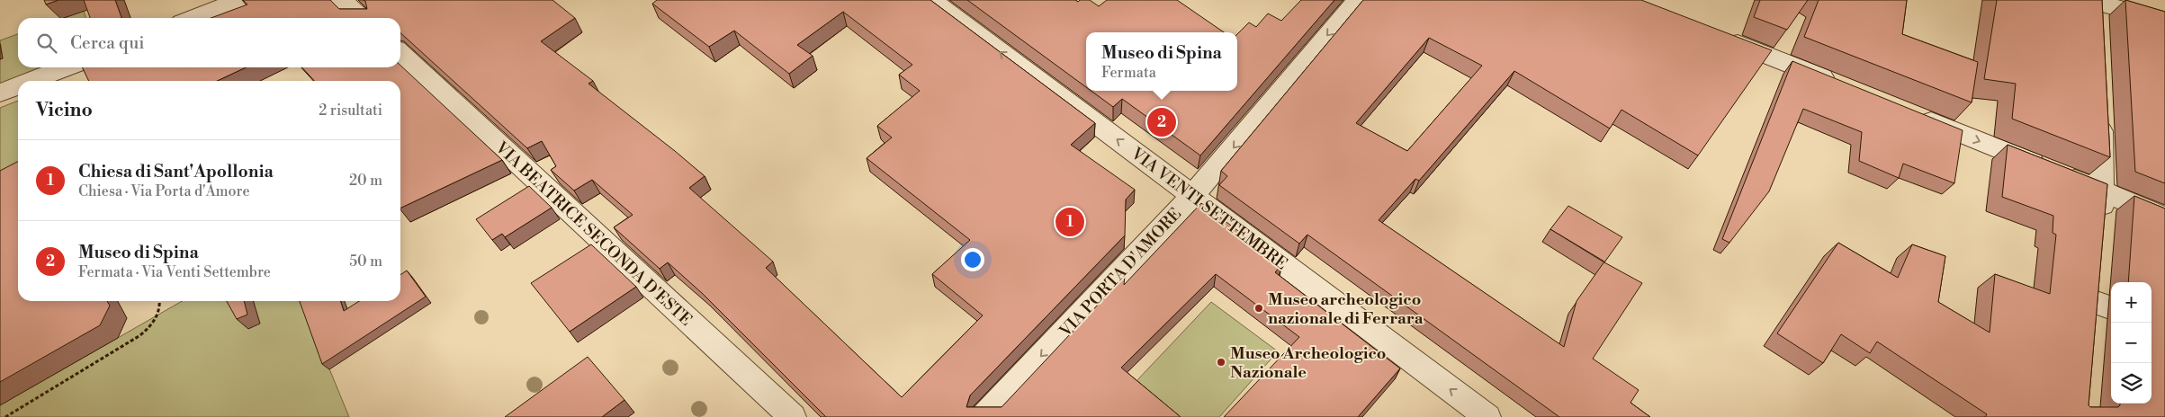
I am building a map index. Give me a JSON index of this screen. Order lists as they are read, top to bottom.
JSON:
{
  "streets": {
    "street": ["VIA VENTI SETTEMBRE", "VIA BEATRICE SECONDA D'ESTE", "VIA PORTA D'AMORE"]
  },
  "crossings": [
    ["VIA VENTI SETTEMBRE", "VIA PORTA D'AMORE"]
  ],
  "one_way": ["VIA VENTI SETTEMBRE", "VIA PORTA D'AMORE"],
  "places": ["Museo archeologico nazionale di Ferrara", "Museo Archeologico Nazionale"],
  "page": {
    "search": "Cerca qui",
    "popup": ["Museo di Spina", "Fermata"],
    "heading": ["Vicino", "2 risultati"],
    "pins": ["2", "1"],
    "list": [
      {
        "mark": "1",
        "name": "Chiesa di Sant'Apollonia",
        "note": "Chiesa · Via Porta d'Amore",
        "value": "20 m"
      },
      {
        "mark": "2",
        "name": "Museo di Spina",
        "note": "Fermata · Via Venti Settembre",
        "value": "50 m"
      }
    ],
    "map_buttons": ["+", "−"]
  }
}
